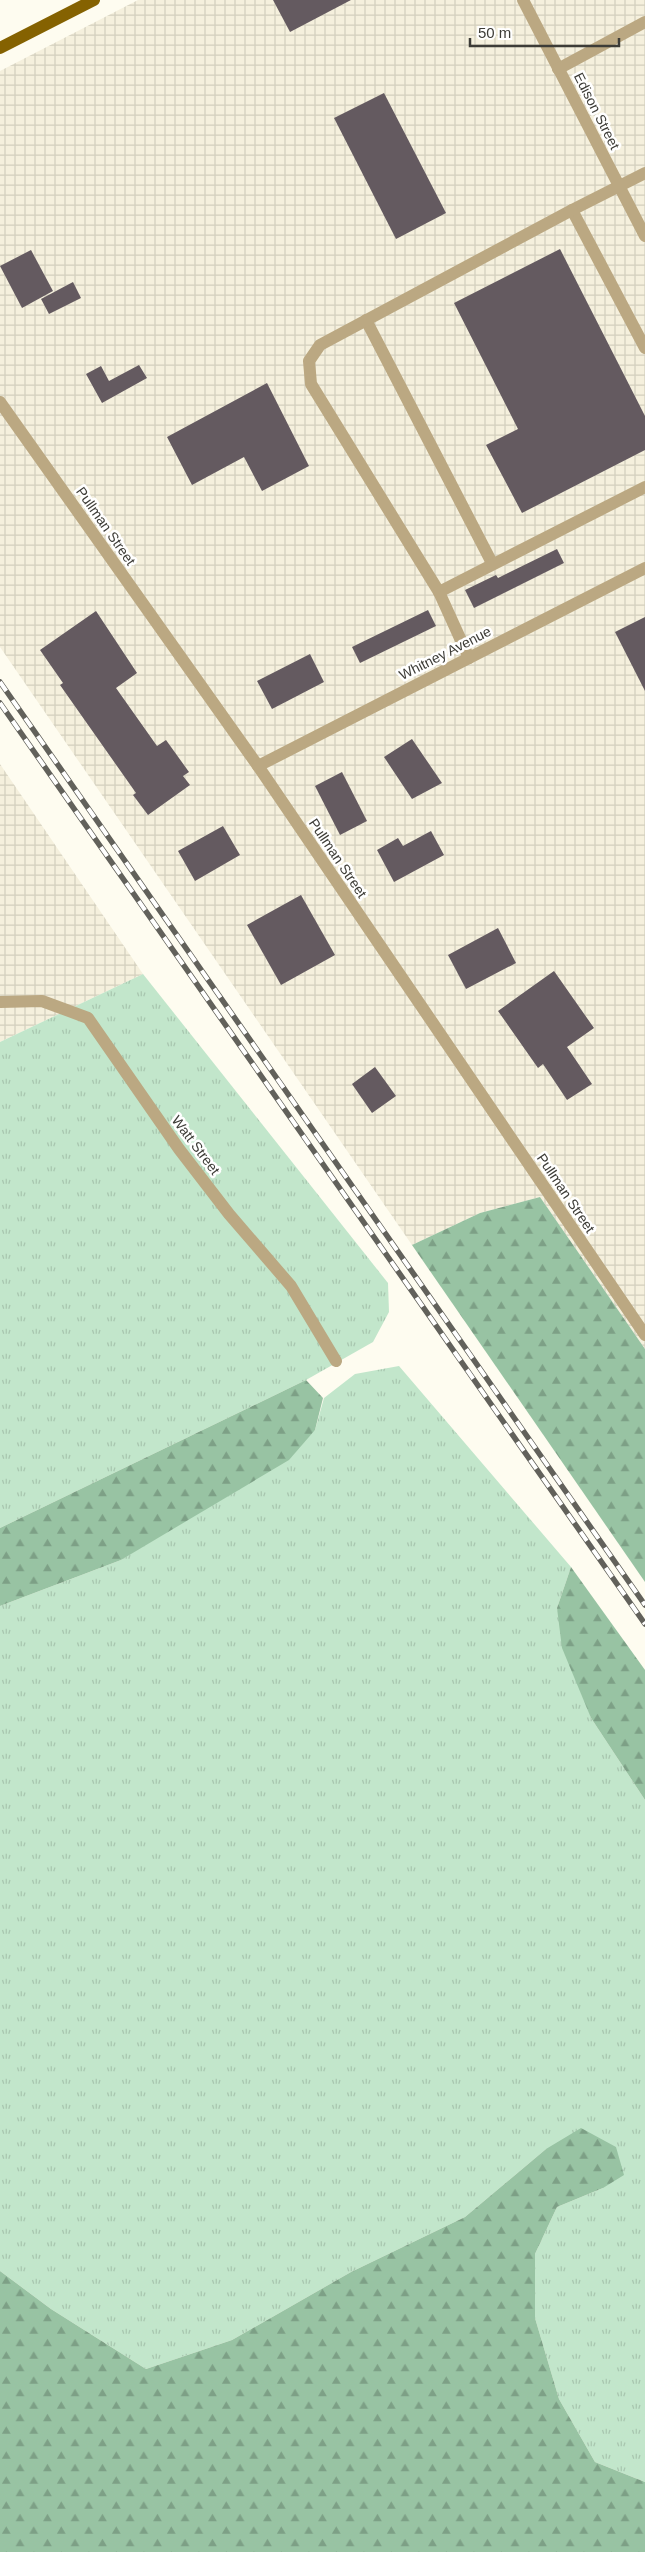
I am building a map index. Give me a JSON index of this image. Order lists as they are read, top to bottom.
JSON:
{
  "streets": {
    "street": [
      "Edison Street",
      "Pullman Street",
      "Whitney Avenue",
      "Watt Street"
    ]
  },
  "crossings": [
    ["Pullman Street", "Whitney Avenue"]
  ],
  "scale_bar": "50 m"
}
